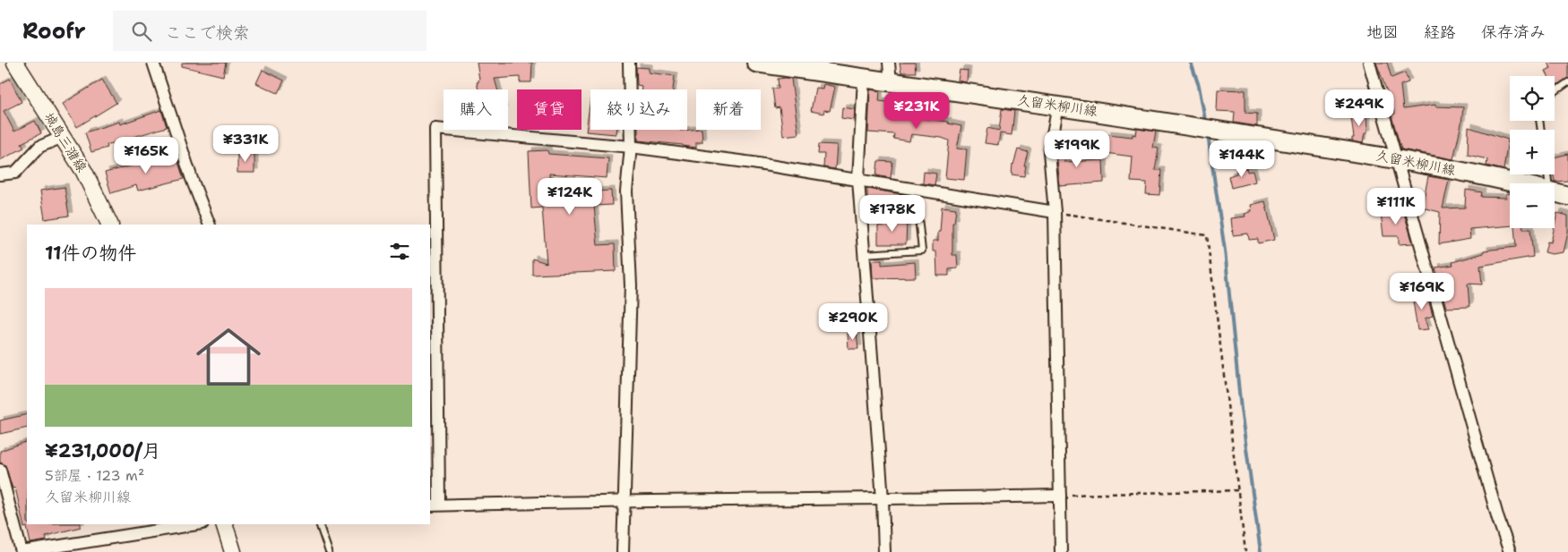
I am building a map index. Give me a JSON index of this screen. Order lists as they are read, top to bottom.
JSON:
{
  "streets": {
    "main road": ["久留米柳川線", "城島三潴線"]
  },
  "page": {
    "header": "Roofr",
    "search": "ここで検索",
    "nav": ["地図", "経路", "保存済み"],
    "map_buttons": ["+", "−"],
    "price": [
      "¥249K",
      "¥231K",
      "¥331K",
      "¥199K",
      "¥165K",
      "¥144K",
      "¥124K",
      "¥111K",
      "¥178K",
      "¥169K",
      "¥290K"
    ],
    "chip": [
      "購入",
      "賃貸",
      "絞り込み",
      "新着"
    ],
    "heading": "11件の物件",
    "list": [
      {
        "name": "¥231,000/月",
        "note": "5部屋 · 123 m² · 久留米柳川線"
      }
    ]
  }
}
